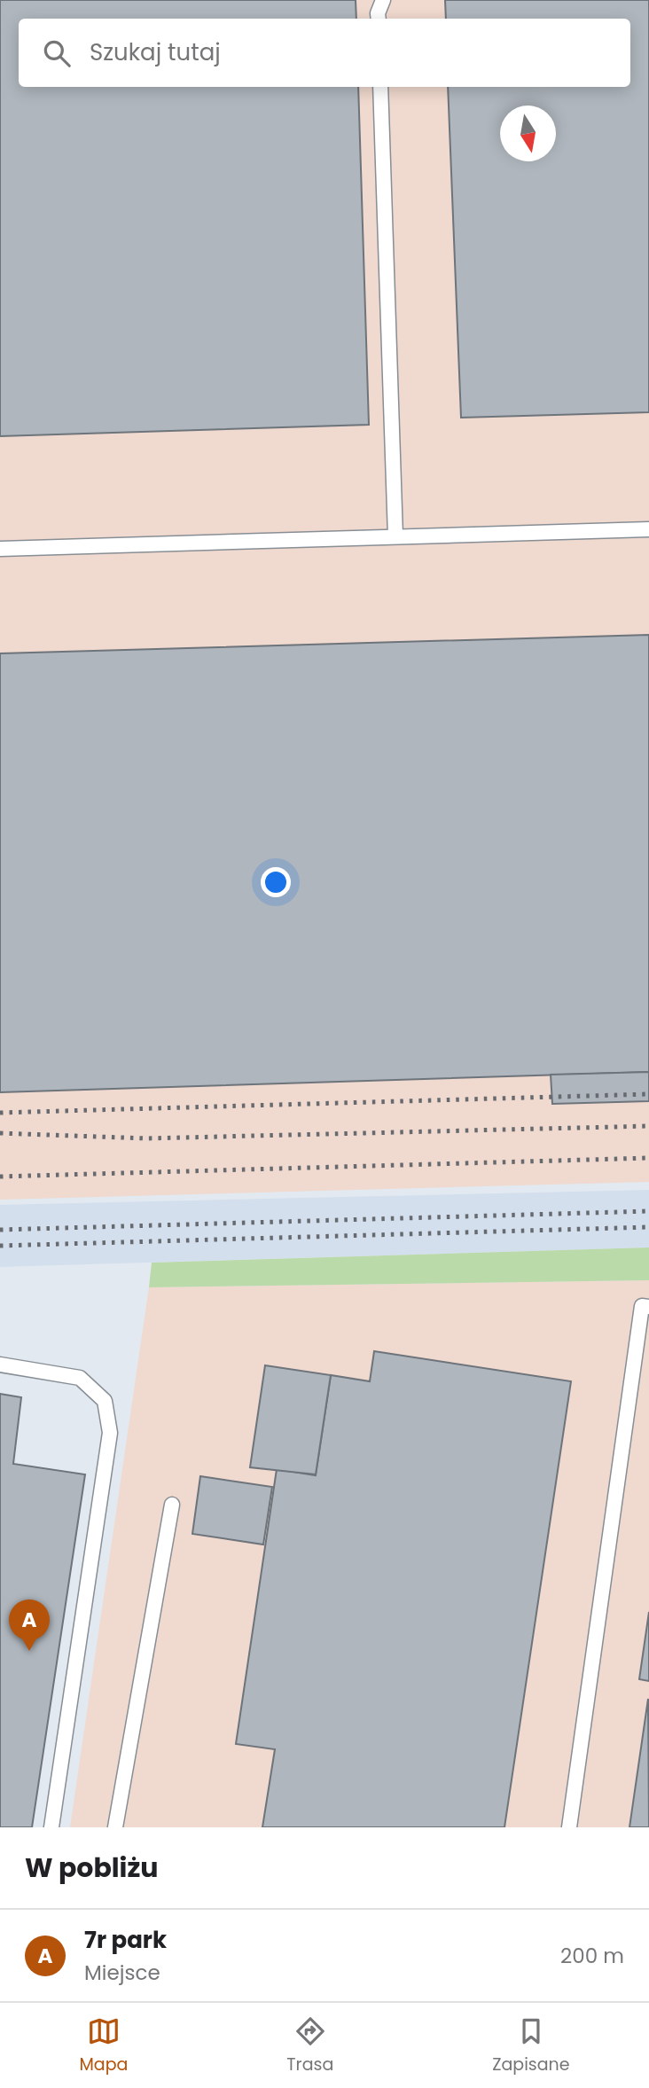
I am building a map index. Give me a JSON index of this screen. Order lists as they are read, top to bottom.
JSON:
{
  "north": "bottom",
  "page": {
    "search": "Szukaj tutaj",
    "pins": "A",
    "heading": "W pobliżu",
    "list": [
      {
        "mark": "A",
        "name": "7r park",
        "note": "Miejsce",
        "value": "200 m"
      }
    ],
    "nav": ["Mapa", "Trasa", "Zapisane"]
  }
}
